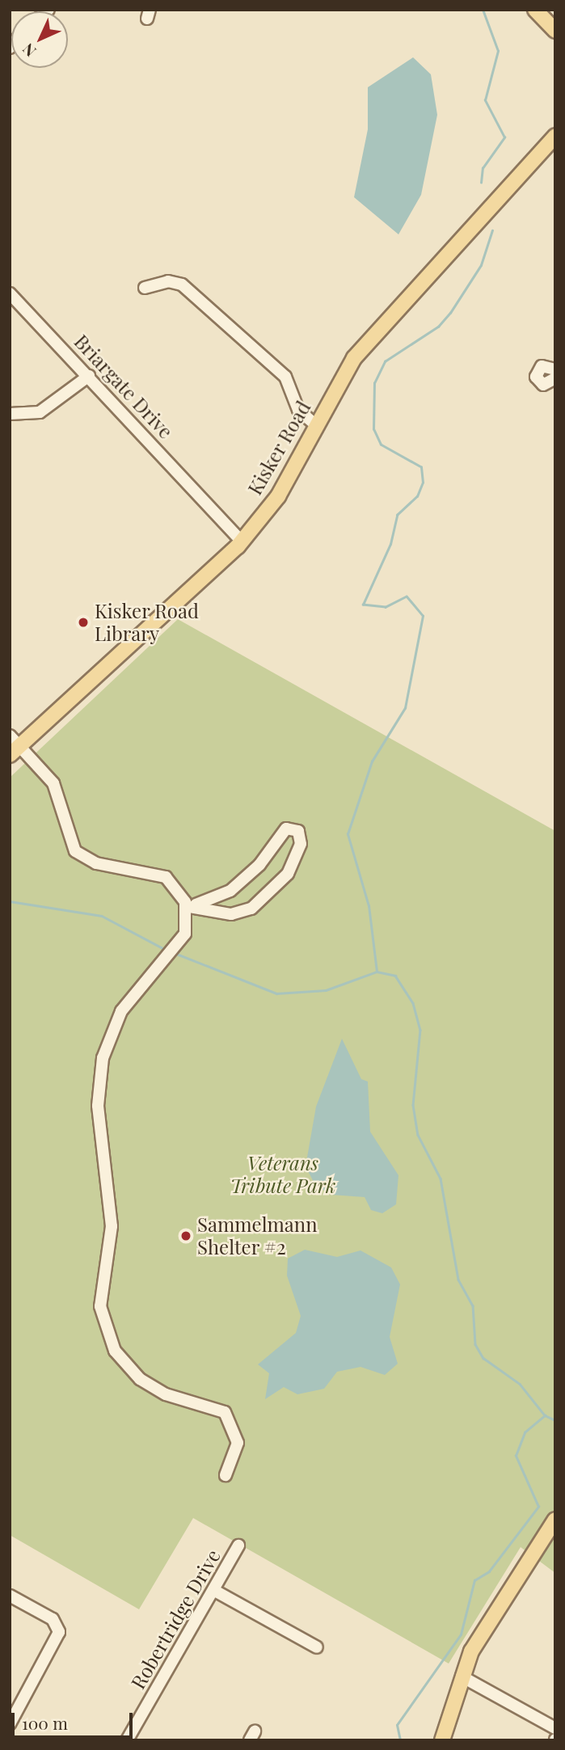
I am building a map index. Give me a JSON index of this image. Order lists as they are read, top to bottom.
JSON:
{
  "streets": {
    "main road": ["Kisker Road"],
    "street": ["Briargate Drive", "Robertridge Drive"]
  },
  "crossings": [
    ["Briargate Drive", "Kisker Road"]
  ],
  "parks": ["Veterans Tribute Park"],
  "places": ["Kisker Road Library", "Sammelmann Shelter #2"],
  "scale_bar": "100 m",
  "north": "bottom left"
}
